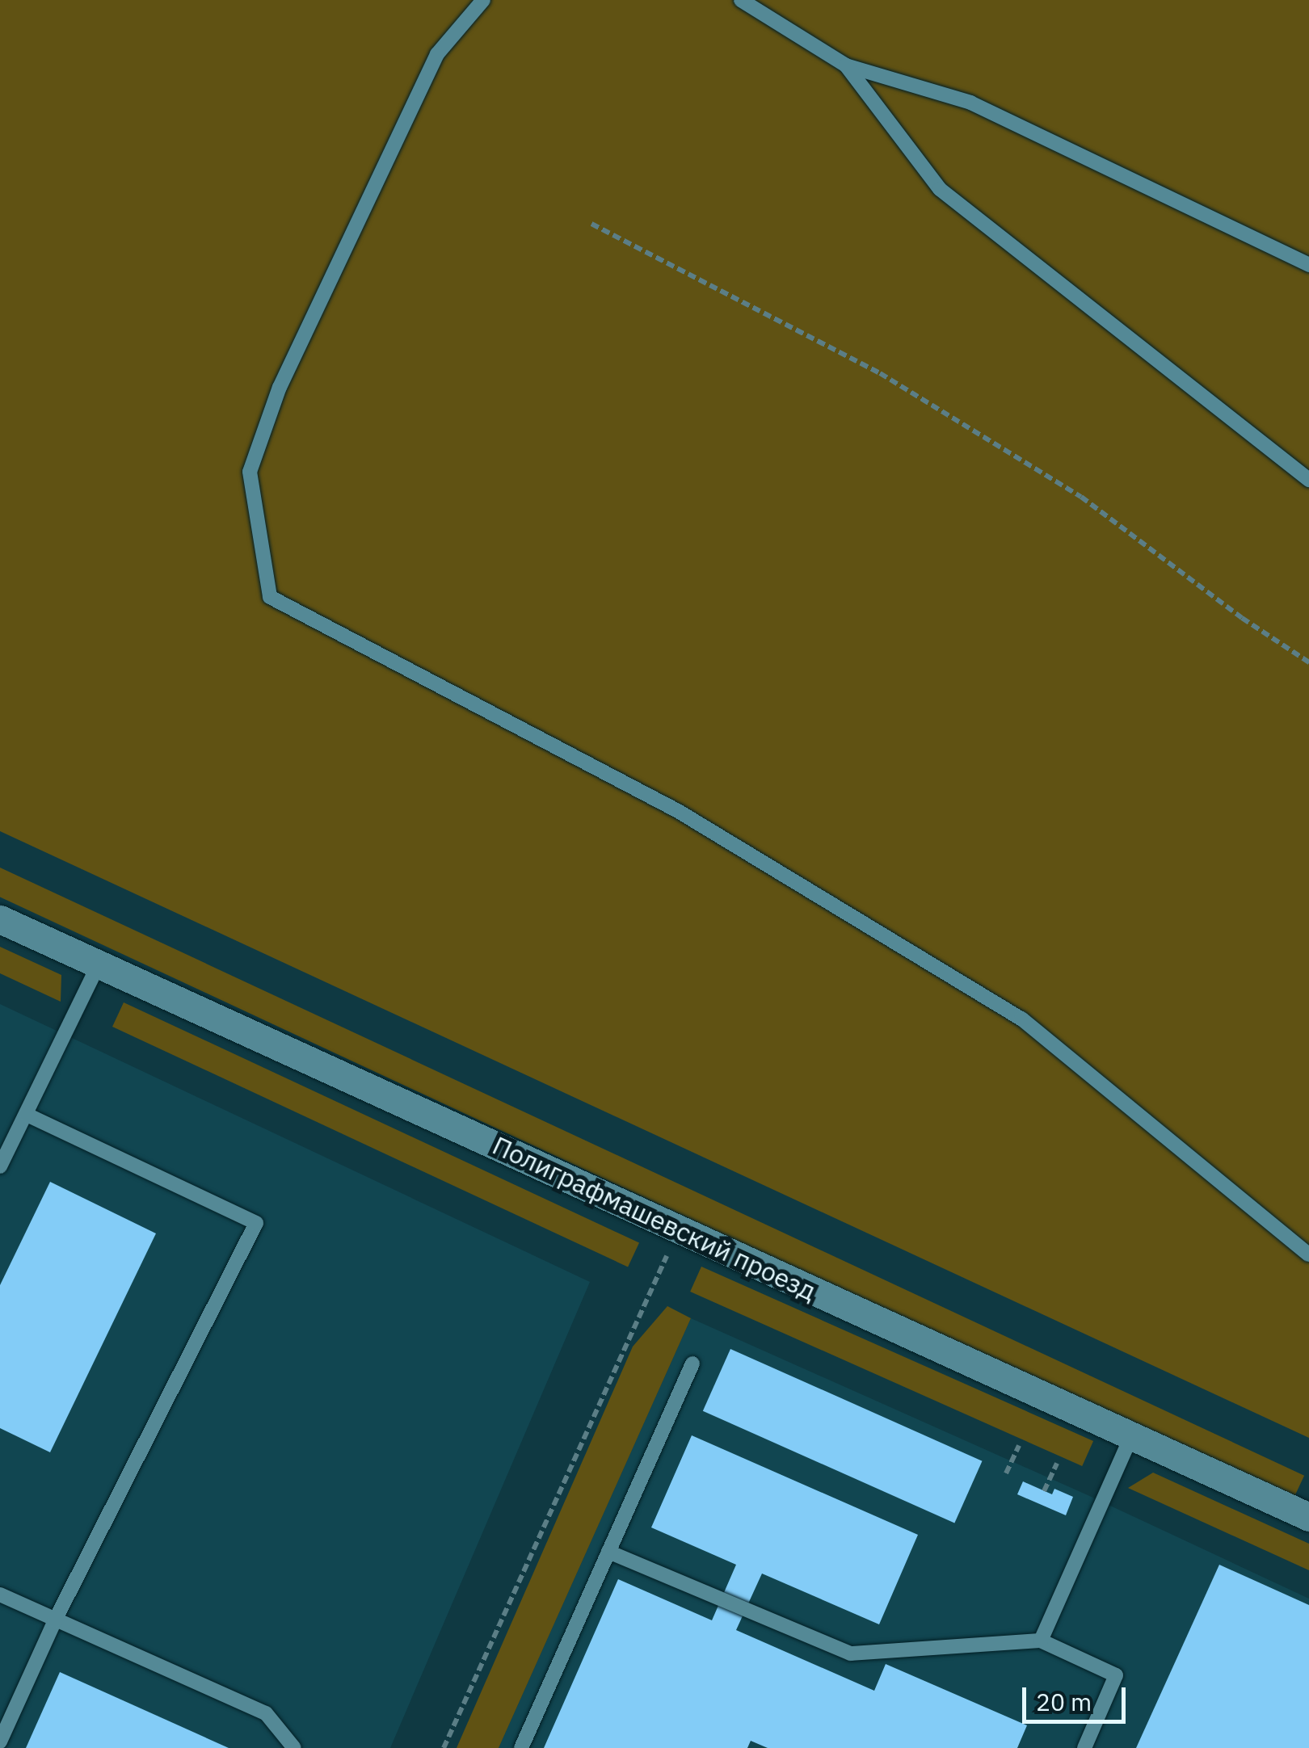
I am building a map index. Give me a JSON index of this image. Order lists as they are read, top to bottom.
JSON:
{
  "streets": {
    "street": ["Полиграфмашевский проезд"]
  },
  "scale_bar": "20 m"
}
